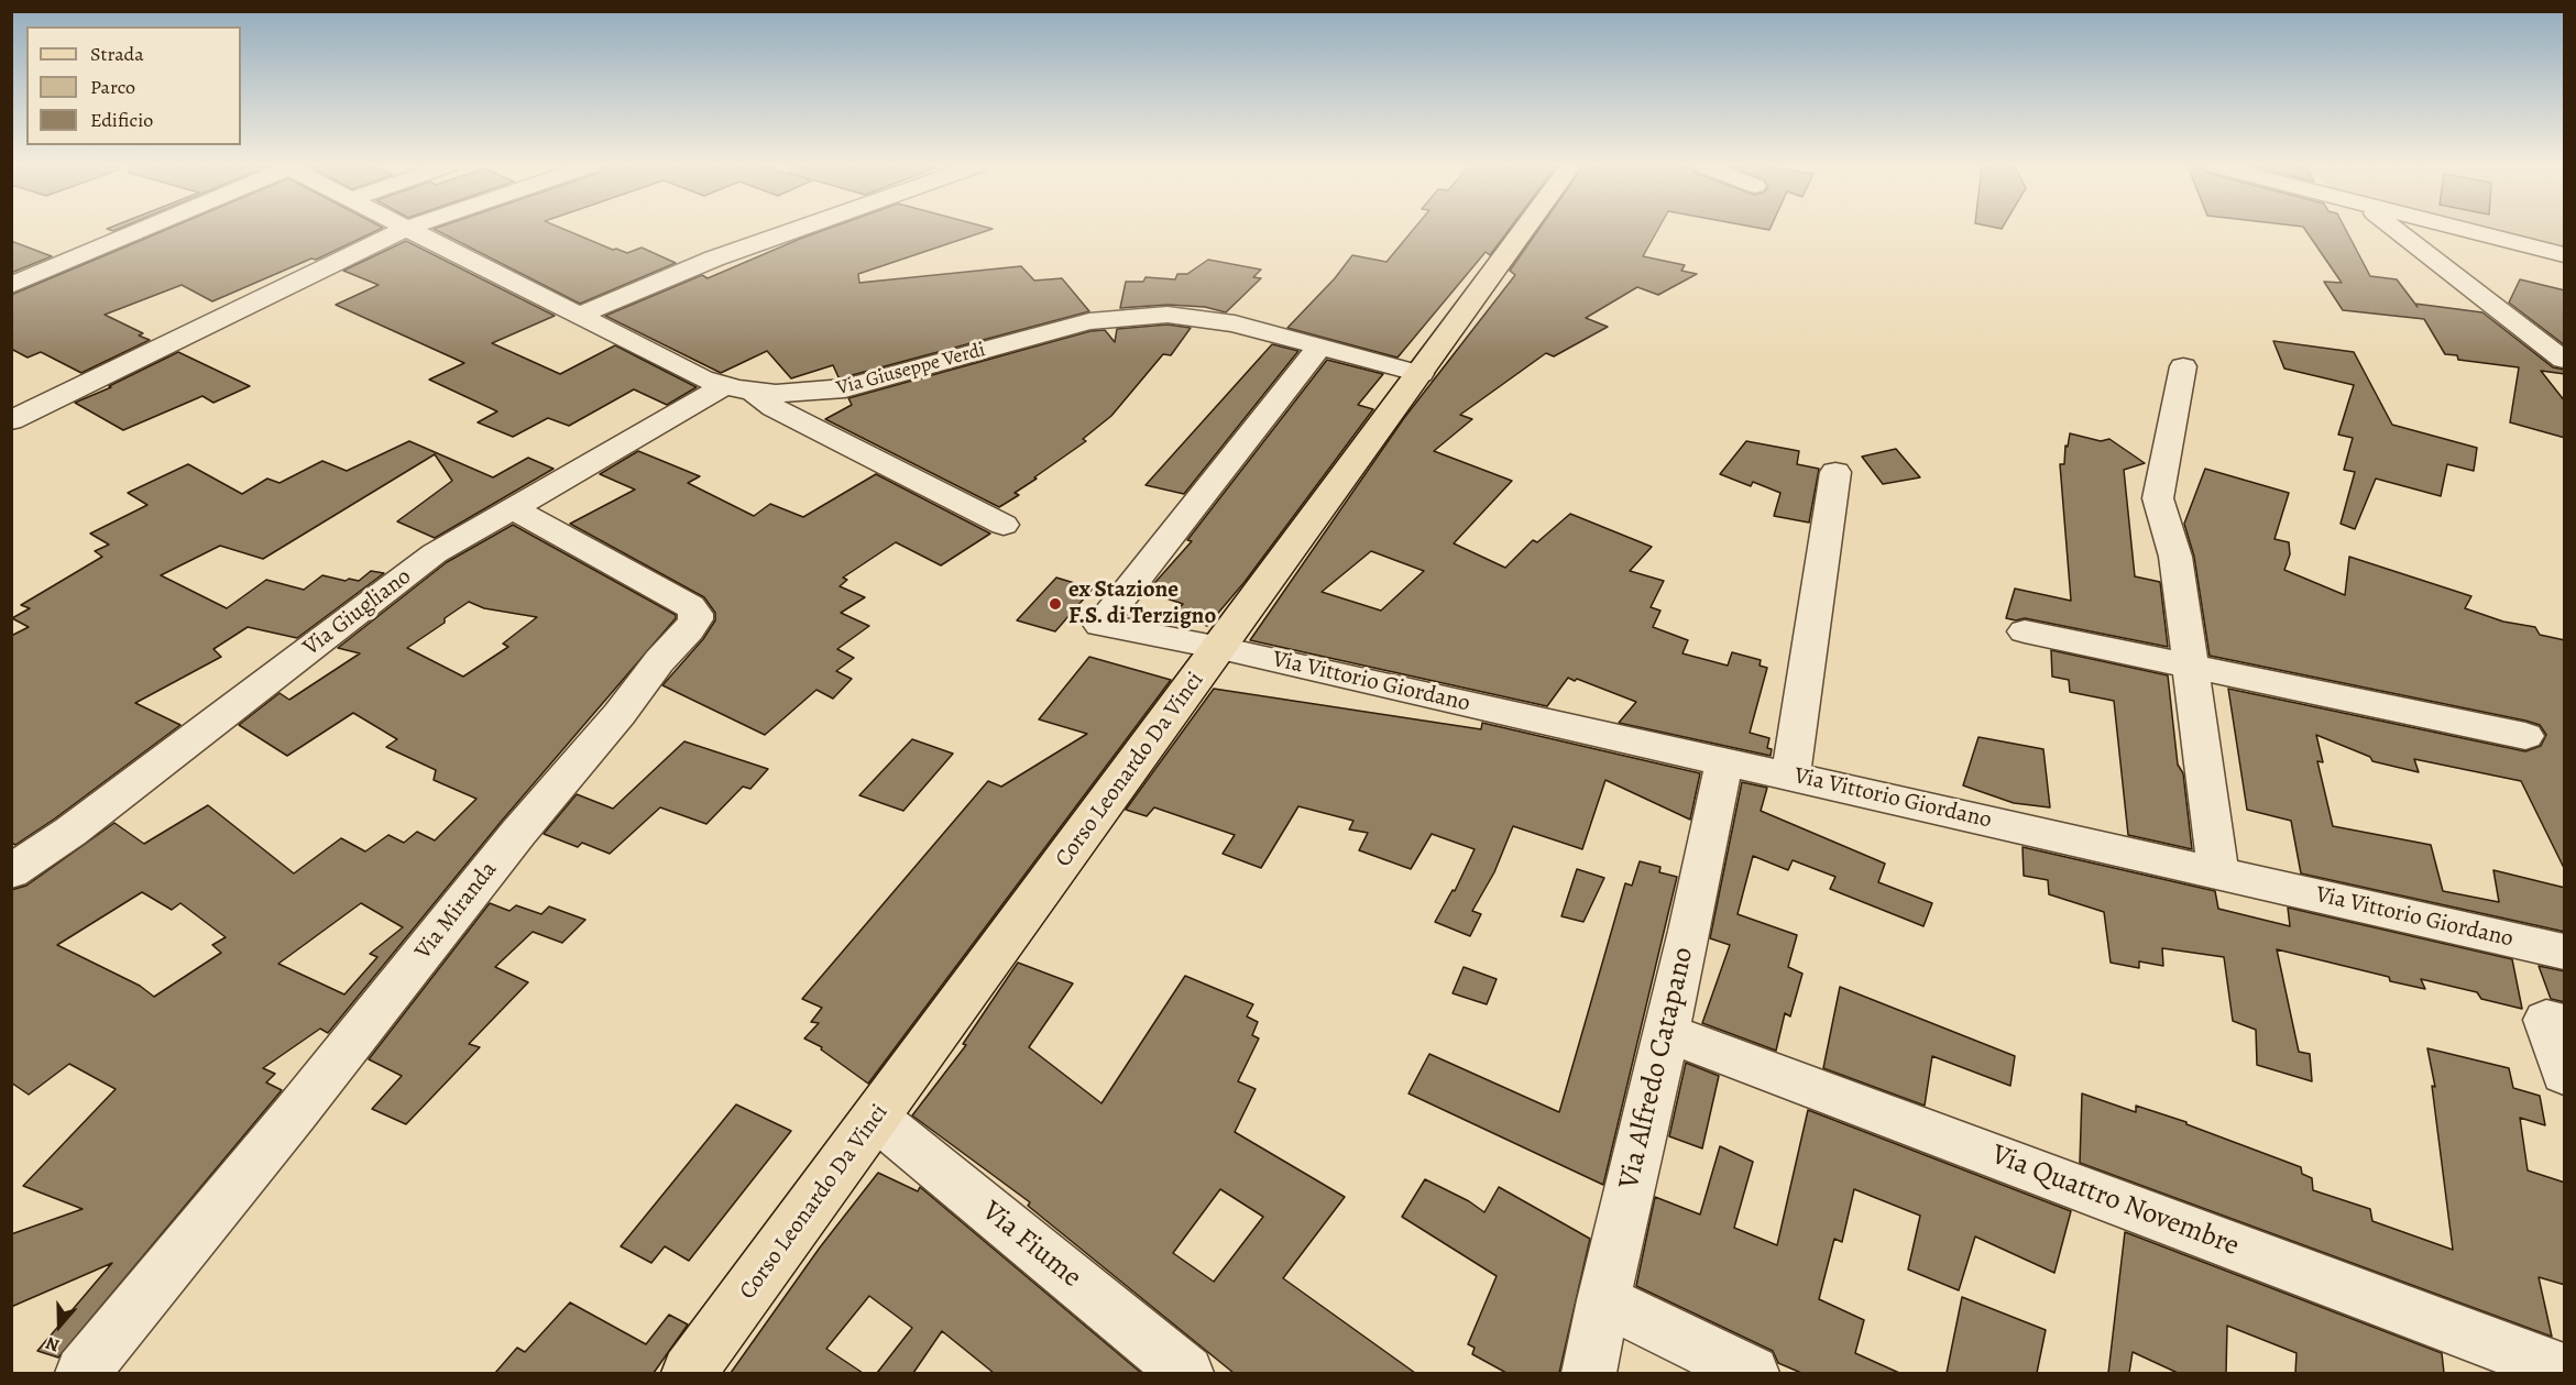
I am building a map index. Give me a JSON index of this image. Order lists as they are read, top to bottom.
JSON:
{
  "streets": {
    "main road": ["Corso Leonardo Da Vinci"],
    "street": [
      "Via Giuseppe Verdi",
      "Via Giugliano",
      "Via Vittorio Giordano",
      "Via Miranda",
      "Via Alfredo Catapano",
      "Via Quattro Novembre",
      "Via Fiume"
    ]
  },
  "crossings": [
    ["Via Giuseppe Verdi", "Via Giugliano"],
    ["Via Giuseppe Verdi", "Via Vittorio Giordano"],
    ["Via Giuseppe Verdi", "Corso Leonardo Da Vinci"],
    ["Via Giugliano", "Via Miranda"],
    ["Via Vittorio Giordano", "Corso Leonardo Da Vinci"],
    ["Via Vittorio Giordano", "Via Alfredo Catapano"],
    ["Corso Leonardo Da Vinci", "Via Fiume"],
    ["Via Alfredo Catapano", "Via Quattro Novembre"]
  ],
  "places": ["ex Stazione F.S. di Terzigno"],
  "legend": ["Strada", "Parco", "Edificio"],
  "north": "bottom"
}
